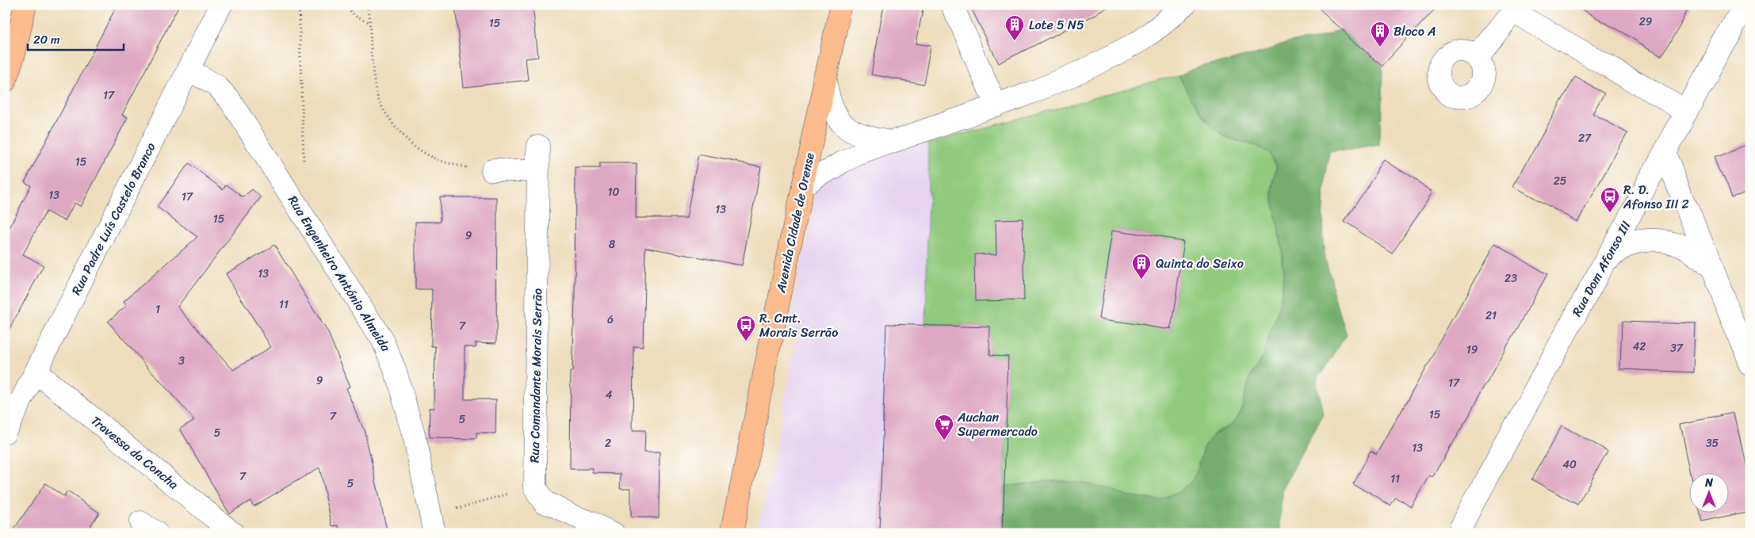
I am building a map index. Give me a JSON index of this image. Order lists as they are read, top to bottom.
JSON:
{
  "streets": {
    "main road": ["Avenida Cidade de Orense"],
    "street": [
      "Rua Padre Luís Castelo Branco",
      "Rua Dom Afonso III",
      "Rua Engenheiro António Almeida",
      "Rua Comandante Morais Serrão",
      "Travessa da Concha"
    ]
  },
  "crossings": [
    ["Rua Padre Luís Castelo Branco", "Rua Engenheiro António Almeida"],
    ["Rua Padre Luís Castelo Branco", "Travessa da Concha"]
  ],
  "places": {
    "building": ["Lote 5 N5", "Bloco A", "Quinta do Seixo"],
    "bus stop": ["R. D. Afonso III 2", "R. Cmt. Morais Serrão"],
    "supermarket": ["Auchan Supermercado"]
  },
  "house_numbers": [
    "29",
    "15",
    "17",
    "27",
    "15",
    "25",
    "10",
    "13",
    "17",
    "13",
    "15",
    "9",
    "8",
    "13",
    "23",
    "11",
    "1",
    "21",
    "6",
    "7",
    "42",
    "37",
    "19",
    "3",
    "9",
    "17",
    "4",
    "15",
    "7",
    "5",
    "5",
    "2",
    "35",
    "13",
    "40",
    "7",
    "11",
    "5"
  ],
  "scale_bar": "20 m",
  "north": "top"
}
